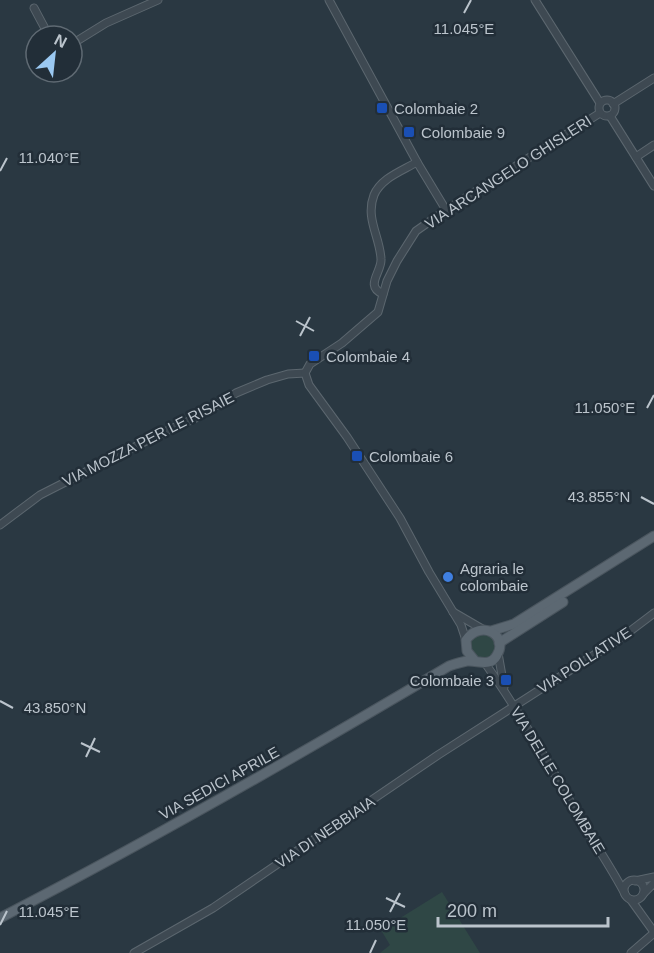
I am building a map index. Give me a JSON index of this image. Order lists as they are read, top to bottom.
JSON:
{
  "streets": {
    "main road": ["VIA SEDICI APRILE"],
    "street": [
      "VIA ARCANGELO GHISLERI",
      "VIA MOZZA PER LE RISAIE",
      "VIA POLLATIVE",
      "VIA DELLE COLOMBAIE",
      "VIA DI NEBBIAIA"
    ]
  },
  "crossings": [
    ["VIA POLLATIVE", "VIA DELLE COLOMBAIE"],
    ["VIA POLLATIVE", "VIA DI NEBBIAIA"],
    ["VIA DELLE COLOMBAIE", "VIA DI NEBBIAIA"]
  ],
  "places": {
    "transit": [
      "Colombaie 2",
      "Colombaie 9",
      "Colombaie 4",
      "Colombaie 6",
      "Colombaie 3"
    ],
    "other": ["Agraria le colombaie"]
  },
  "scale_bar": "200 m",
  "north": "top right",
  "coordinates": [
    "11.045°E",
    "11.040°E",
    "11.050°E",
    "43.855°N",
    "43.850°N"
  ]
}
